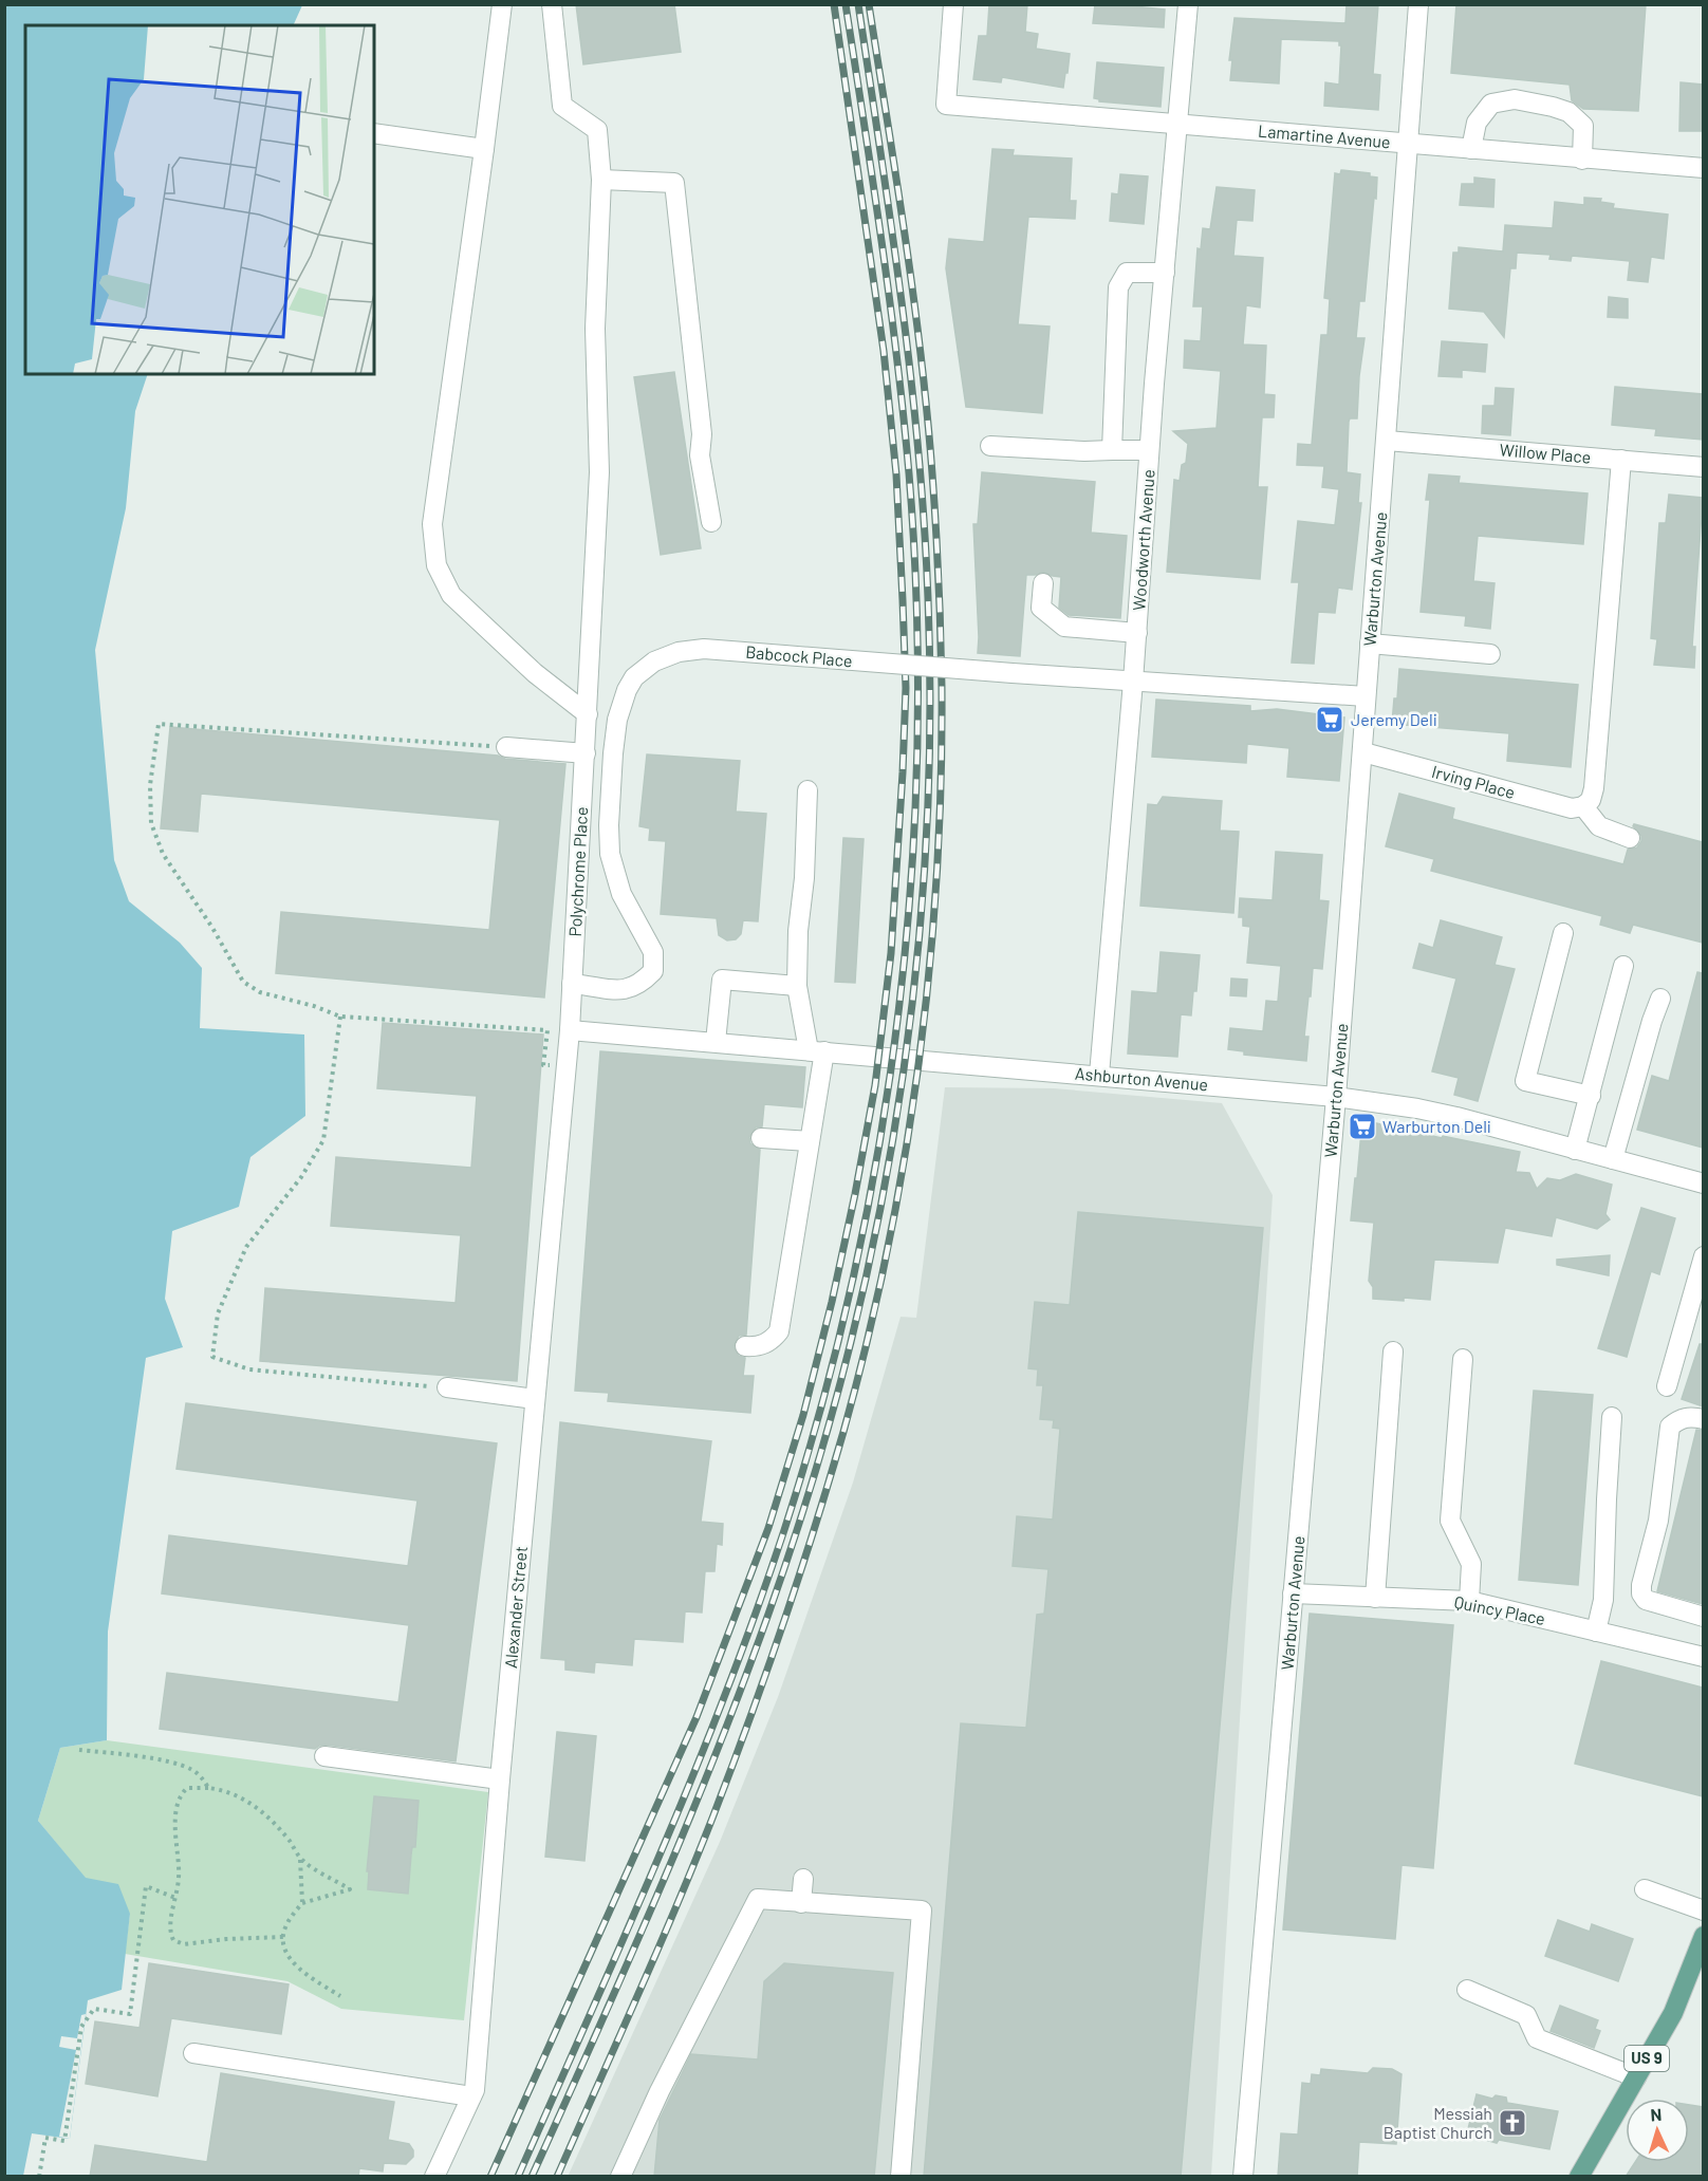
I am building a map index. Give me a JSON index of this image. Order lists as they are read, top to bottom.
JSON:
{
  "streets": {
    "main road": ["US 9"],
    "street": [
      "Lamartine Avenue",
      "Willow Place",
      "Woodworth Avenue",
      "Warburton Avenue",
      "Babcock Place",
      "Irving Place",
      "Polychrome Place",
      "Ashburton Avenue",
      "Alexander Street",
      "Quincy Place"
    ]
  },
  "crossings": [
    ["Lamartine Avenue", "Woodworth Avenue"],
    ["Lamartine Avenue", "Warburton Avenue"],
    ["Willow Place", "Warburton Avenue"],
    ["Woodworth Avenue", "Babcock Place"],
    ["Woodworth Avenue", "Ashburton Avenue"],
    ["Warburton Avenue", "Babcock Place"],
    ["Warburton Avenue", "Irving Place"],
    ["Warburton Avenue", "Ashburton Avenue"],
    ["Warburton Avenue", "Quincy Place"],
    ["Babcock Place", "Polychrome Place"],
    ["Polychrome Place", "Ashburton Avenue"],
    ["Polychrome Place", "Alexander Street"],
    ["Ashburton Avenue", "Alexander Street"]
  ],
  "places": {
    "supermarket": ["Jeremy Deli", "Warburton Deli"],
    "church": ["Messiah Baptist Church"]
  },
  "north": "top"
}
